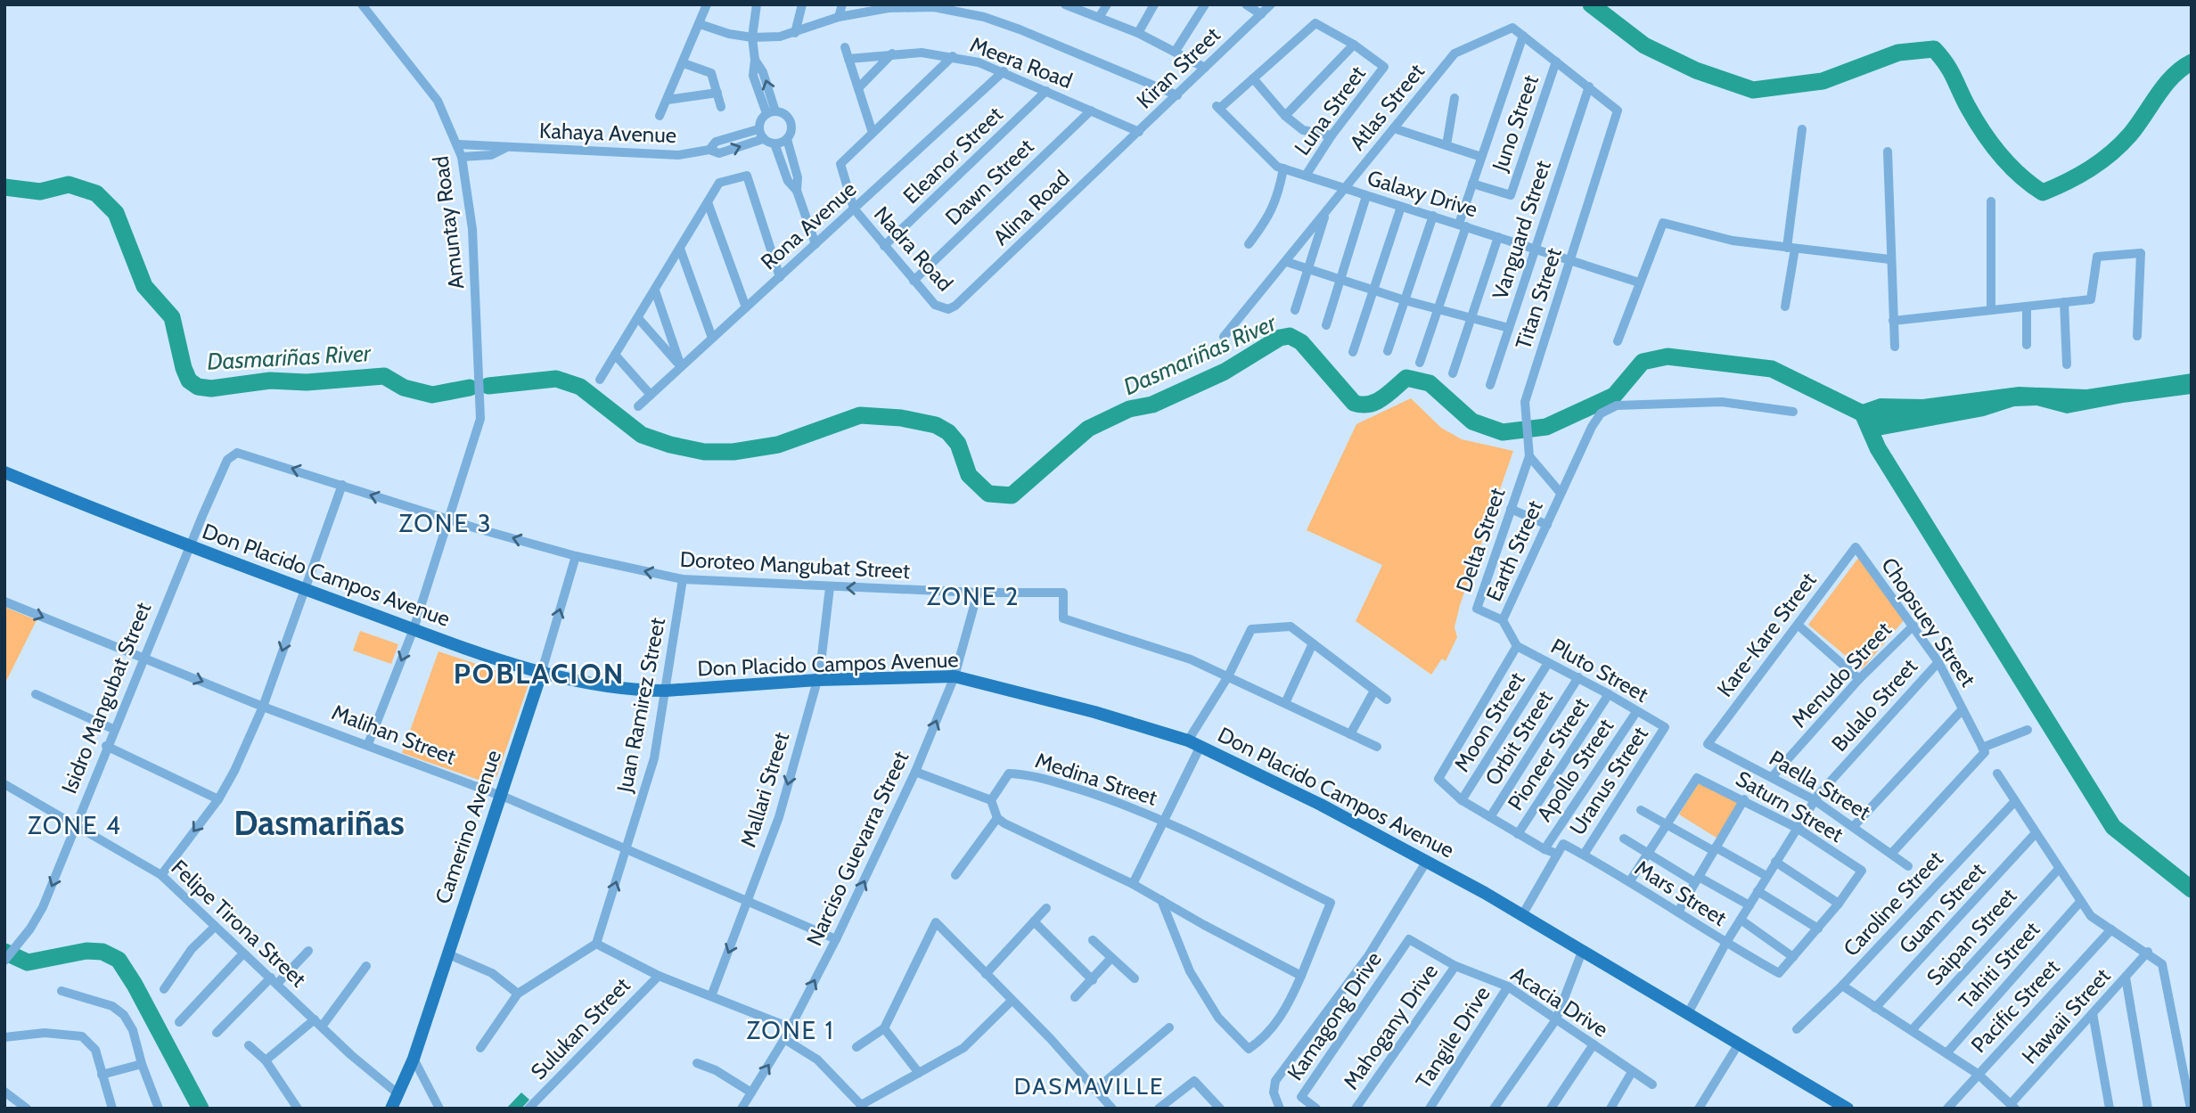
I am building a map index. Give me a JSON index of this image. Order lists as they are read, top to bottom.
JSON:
{
  "streets": {
    "main road": ["Don Placido Campos Avenue", "Camerino Avenue"],
    "street": [
      "Meera Road",
      "Kiran Street",
      "Atlas Street",
      "Luna Street",
      "Juno Street",
      "Kahaya Avenue",
      "Eleanor Street",
      "Dawn Street",
      "Galaxy Drive",
      "Alina Road",
      "Amuntay Road",
      "Rona Avenue",
      "Vanguard Street",
      "Nadra Road",
      "Titan Street",
      "Delta Street",
      "Earth Street",
      "Doroteo Mangubat Street",
      "Chopsuey Street",
      "Kare-Kare Street",
      "Pluto Street",
      "Menudo Street",
      "Isidro Mangubat Street",
      "Juan Ramirez Street",
      "Bulalo Street",
      "Moon Street",
      "Malihan Street",
      "Orbit Street",
      "Pioneer Street",
      "Apollo Street",
      "Medina Street",
      "Uranus Street",
      "Paella Street",
      "Mallari Street",
      "Saturn Street",
      "Narciso Guevarra Street",
      "Mars Street",
      "Caroline Street",
      "Guam Street",
      "Felipe Tirona Street",
      "Saipan Street",
      "Tahiti Street",
      "Acacia Drive",
      "Pacific Street",
      "Kamagong Drive",
      "Hawaii Street",
      "Mahogany Drive",
      "Sulukan Street",
      "Tangile Drive"
    ]
  },
  "crossings": [
    ["Meera Road", "Kiran Street"],
    ["Meera Road", "Eleanor Street"],
    ["Meera Road", "Dawn Street"],
    ["Meera Road", "Alina Road"],
    ["Meera Road", "Rona Avenue"],
    ["Kiran Street", "Alina Road"],
    ["Atlas Street", "Galaxy Drive"],
    ["Luna Street", "Galaxy Drive"],
    ["Kahaya Avenue", "Amuntay Road"],
    ["Eleanor Street", "Nadra Road"],
    ["Dawn Street", "Nadra Road"],
    ["Galaxy Drive", "Vanguard Street"],
    ["Galaxy Drive", "Titan Street"],
    ["Alina Road", "Nadra Road"],
    ["Amuntay Road", "Doroteo Mangubat Street"],
    ["Amuntay Road", "Don Placido Campos Avenue"],
    ["Amuntay Road", "Malihan Street"],
    ["Rona Avenue", "Nadra Road"],
    ["Vanguard Street", "Titan Street"],
    ["Titan Street", "Delta Street"],
    ["Delta Street", "Earth Street"],
    ["Earth Street", "Pluto Street"],
    ["Doroteo Mangubat Street", "Don Placido Campos Avenue"],
    ["Doroteo Mangubat Street", "Isidro Mangubat Street"],
    ["Doroteo Mangubat Street", "Juan Ramirez Street"],
    ["Doroteo Mangubat Street", "Mallari Street"],
    ["Doroteo Mangubat Street", "Camerino Avenue"],
    ["Doroteo Mangubat Street", "Narciso Guevarra Street"],
    ["Don Placido Campos Avenue", "Isidro Mangubat Street"],
    ["Don Placido Campos Avenue", "Juan Ramirez Street"],
    ["Don Placido Campos Avenue", "Bulalo Street"],
    ["Don Placido Campos Avenue", "Apollo Street"],
    ["Don Placido Campos Avenue", "Medina Street"],
    ["Don Placido Campos Avenue", "Mallari Street"],
    ["Don Placido Campos Avenue", "Camerino Avenue"],
    ["Don Placido Campos Avenue", "Narciso Guevarra Street"],
    ["Chopsuey Street", "Kare-Kare Street"],
    ["Chopsuey Street", "Menudo Street"],
    ["Chopsuey Street", "Bulalo Street"],
    ["Kare-Kare Street", "Paella Street"],
    ["Pluto Street", "Moon Street"],
    ["Pluto Street", "Orbit Street"],
    ["Pluto Street", "Pioneer Street"],
    ["Pluto Street", "Apollo Street"],
    ["Pluto Street", "Uranus Street"],
    ["Menudo Street", "Paella Street"],
    ["Isidro Mangubat Street", "Malihan Street"],
    ["Isidro Mangubat Street", "Felipe Tirona Street"],
    ["Juan Ramirez Street", "Malihan Street"],
    ["Bulalo Street", "Paella Street"],
    ["Bulalo Street", "Saturn Street"],
    ["Bulalo Street", "Mars Street"],
    ["Malihan Street", "Mallari Street"],
    ["Malihan Street", "Camerino Avenue"],
    ["Malihan Street", "Narciso Guevarra Street"],
    ["Apollo Street", "Mars Street"],
    ["Uranus Street", "Mars Street"],
    ["Camerino Avenue", "Felipe Tirona Street"],
    ["Acacia Drive", "Kamagong Drive"],
    ["Acacia Drive", "Mahogany Drive"],
    ["Acacia Drive", "Tangile Drive"]
  ],
  "one_way": ["Doroteo Mangubat Street", "Mallari Street", "Narciso Guevarra Street"],
  "districts": [
    "ZONE 3",
    "ZONE 2",
    "POBLACION",
    "Dasmariñas",
    "ZONE 4",
    "ZONE 1",
    "DASMAVILLE"
  ],
  "water": ["Dasmariñas River"]
}
